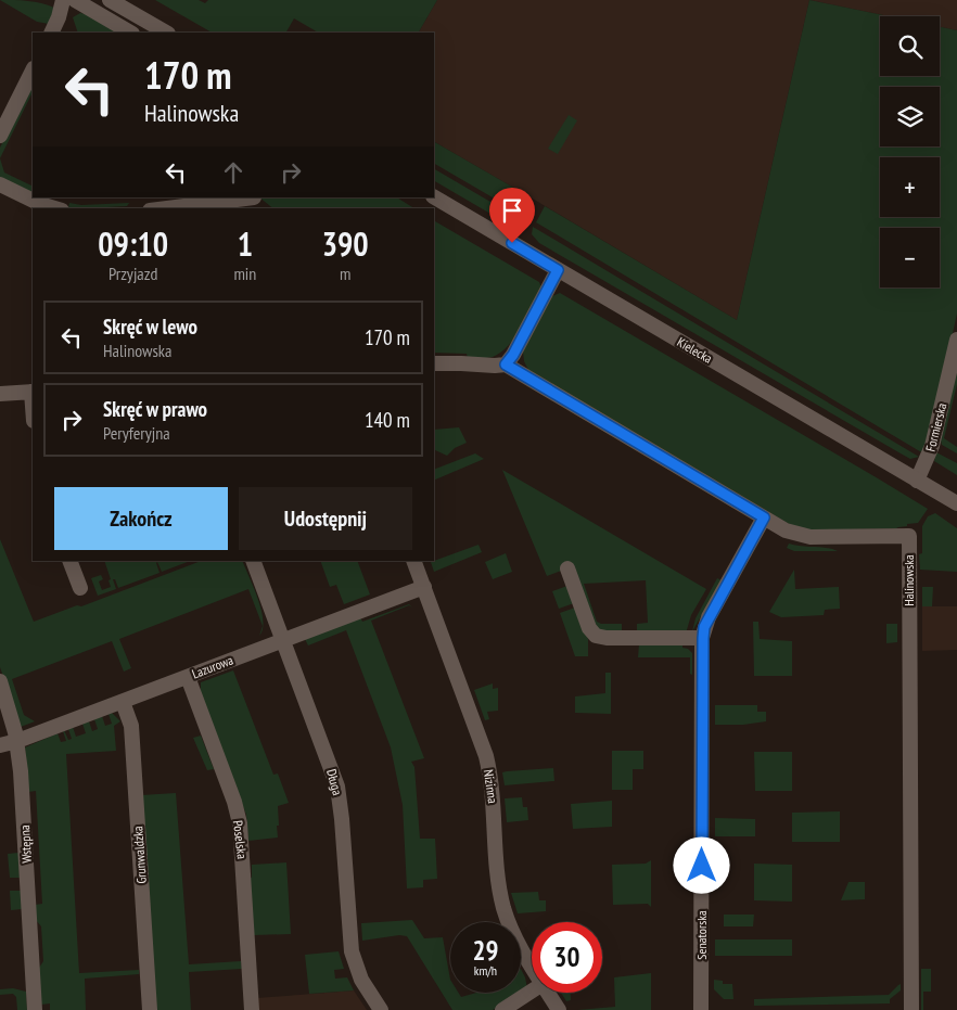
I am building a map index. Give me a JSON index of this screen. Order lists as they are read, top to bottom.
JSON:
{
  "streets": {
    "street": [
      "Kielecka",
      "Formierska",
      "Halinowska",
      "Lazurowa",
      "Długa",
      "Nizinna",
      "Poselska",
      "Wstępna",
      "Grunwaldzka",
      "Senatorska"
    ]
  },
  "crossings": [
    ["Kielecka", "Formierska"],
    ["Halinowska", "Senatorska"],
    ["Lazurowa", "Długa"],
    ["Lazurowa", "Nizinna"],
    ["Lazurowa", "Poselska"],
    ["Lazurowa", "Wstępna"],
    ["Lazurowa", "Grunwaldzka"]
  ],
  "page": {
    "map_buttons": ["+", "−"],
    "turn": ["170 m", "Halinowska"],
    "eta": [
      "09:10",
      "Przyjazd",
      "1",
      "min",
      "390",
      "m"
    ],
    "list": [
      {
        "name": "Skręć w lewo",
        "note": "Halinowska",
        "value": "170 m"
      },
      {
        "name": "Skręć w prawo",
        "note": "Peryferyjna",
        "value": "140 m"
      }
    ],
    "buttons": ["Zakończ", "Udostępnij"],
    "speed": "29 km/h",
    "limit": "30"
  }
}
